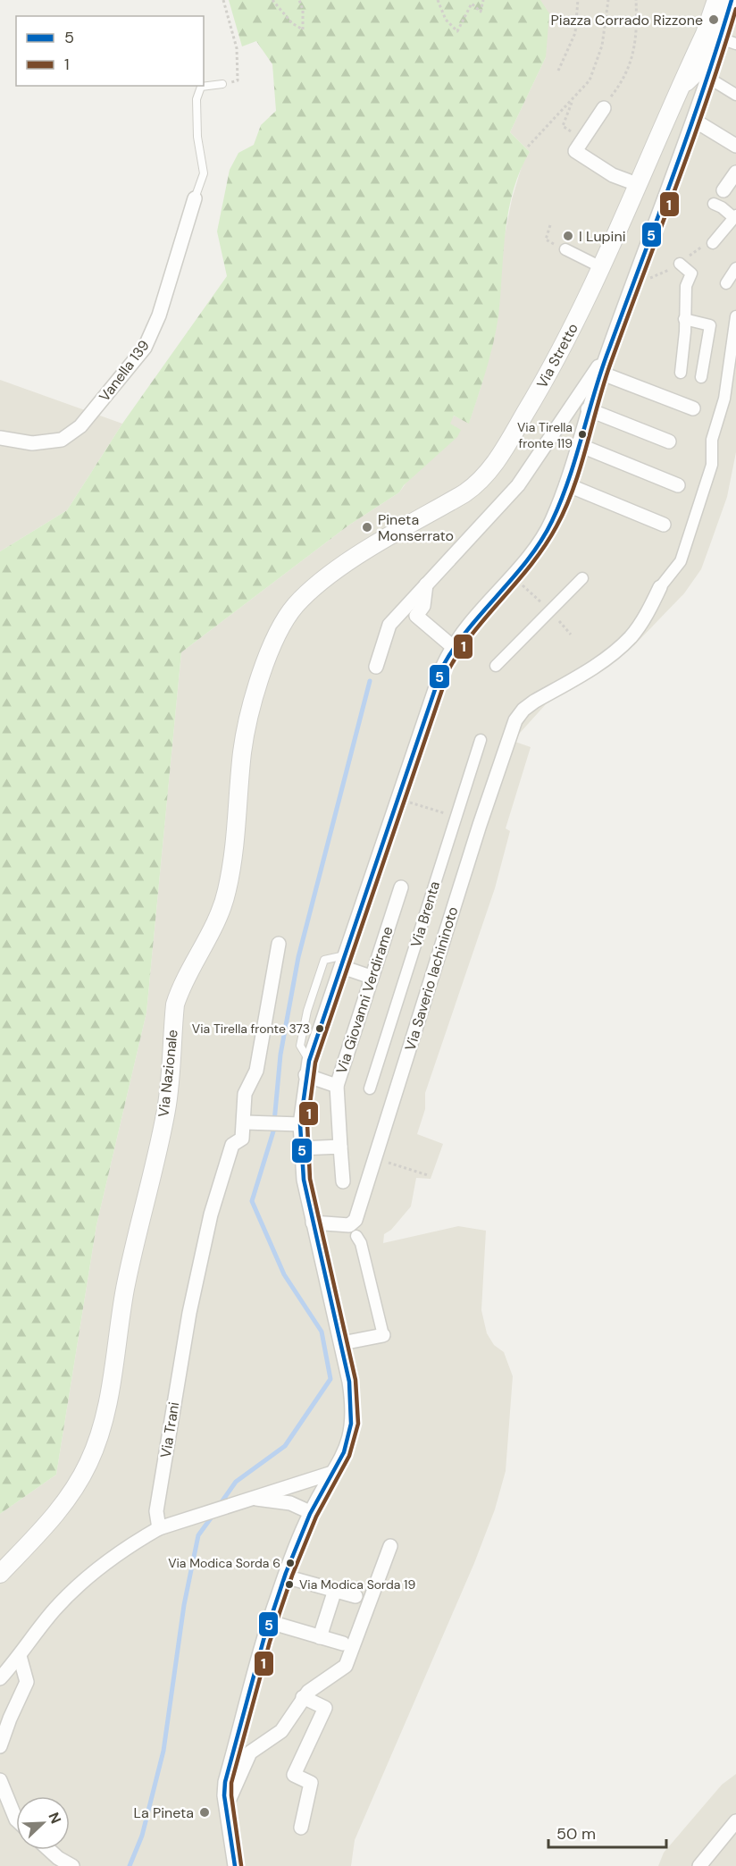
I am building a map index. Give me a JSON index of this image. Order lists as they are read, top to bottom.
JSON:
{
  "streets": {
    "street": [
      "Via Stretto",
      "Vanella 139",
      "Via Brenta",
      "Via Saverio Iachininoto",
      "Via Giovanni Verdirame",
      "Via Nazionale",
      "Via Trani"
    ]
  },
  "crossings": [
    ["Via Stretto", "Via Nazionale"]
  ],
  "places": [
    "Piazza Corrado Rizzone",
    "I Lupini",
    "Via Tirella fronte 119",
    "Pineta Monserrato",
    "Via Tirella fronte 373",
    "Via Modica Sorda 6",
    "Via Modica Sorda 19",
    "La Pineta"
  ],
  "lines": ["transit line 5", "transit line 1"],
  "legend": ["5", "1"],
  "scale_bar": "50 m",
  "north": "top right"
}
